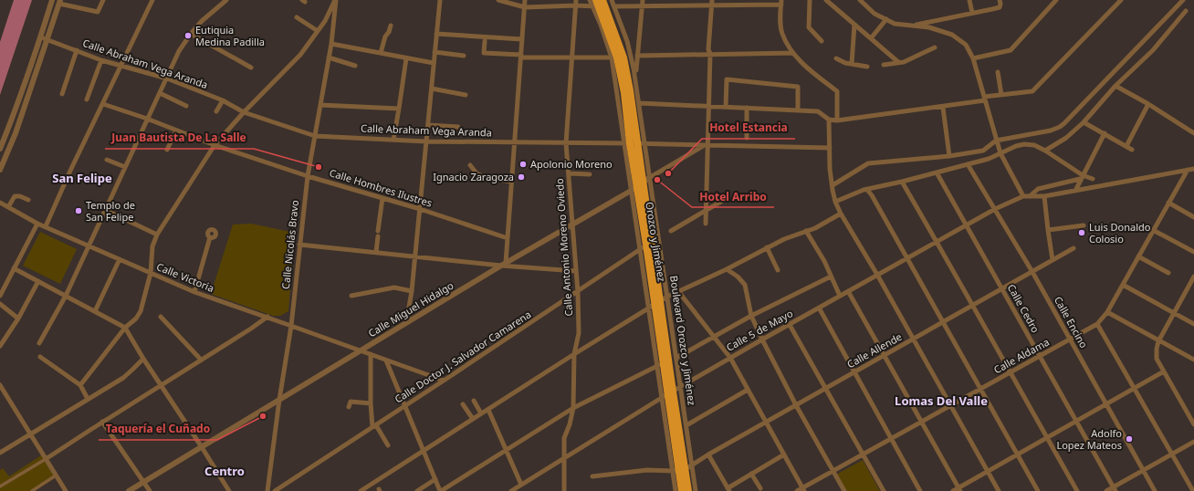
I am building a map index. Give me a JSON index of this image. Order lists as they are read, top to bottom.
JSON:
{
  "streets": {
    "highway": ["Orozco y Jiménez"],
    "street": [
      "Calle Abraham Vega Aranda",
      "Calle Hombres Ilustres",
      "Calle Nicolás Bravo",
      "Calle Antonio Moreno Oviedo",
      "Calle Victoria",
      "Calle Cedro",
      "Calle Miguel Hidalgo",
      "Calle Encino",
      "Calle 5 de Mayo",
      "Boulevard Orozco y Jiménez",
      "Calle Allende",
      "Calle Aldama",
      "Calle Doctor J. Salvador Camarena"
    ]
  },
  "crossings": [
    ["Calle Abraham Vega Aranda", "Orozco y Jiménez"],
    ["Calle Abraham Vega Aranda", "Calle Nicolás Bravo"],
    ["Calle Abraham Vega Aranda", "Calle Antonio Moreno Oviedo"],
    ["Calle Abraham Vega Aranda", "Calle Miguel Hidalgo"],
    ["Calle Hombres Ilustres", "Calle Nicolás Bravo"],
    ["Orozco y Jiménez", "Calle Miguel Hidalgo"],
    ["Orozco y Jiménez", "Calle 5 de Mayo"],
    ["Orozco y Jiménez", "Boulevard Orozco y Jiménez"],
    ["Orozco y Jiménez", "Calle Allende"],
    ["Orozco y Jiménez", "Calle Doctor J. Salvador Camarena"],
    ["Calle Nicolás Bravo", "Calle Victoria"],
    ["Calle Nicolás Bravo", "Calle Miguel Hidalgo"],
    ["Calle Antonio Moreno Oviedo", "Calle Miguel Hidalgo"],
    ["Calle Antonio Moreno Oviedo", "Calle 5 de Mayo"],
    ["Calle Antonio Moreno Oviedo", "Calle Doctor J. Salvador Camarena"],
    ["Calle Victoria", "Calle Miguel Hidalgo"],
    ["Calle Victoria", "Calle Doctor J. Salvador Camarena"],
    ["Calle Cedro", "Calle 5 de Mayo"],
    ["Calle Cedro", "Calle Allende"],
    ["Calle Cedro", "Calle Aldama"],
    ["Calle Miguel Hidalgo", "Boulevard Orozco y Jiménez"],
    ["Calle Encino", "Calle 5 de Mayo"],
    ["Calle Encino", "Calle Allende"],
    ["Calle Encino", "Calle Aldama"],
    ["Calle 5 de Mayo", "Boulevard Orozco y Jiménez"],
    ["Boulevard Orozco y Jiménez", "Calle Allende"],
    ["Boulevard Orozco y Jiménez", "Calle Doctor J. Salvador Camarena"]
  ],
  "districts": ["San Felipe", "Lomas Del Valle", "Centro"],
  "places": [
    "Eutiquia Medina Padilla",
    "Apolonio Moreno",
    "Juan Bautista De La Salle",
    "Hotel Estancia",
    "Ignacio Zaragoza",
    "Hotel Arribo",
    "Templo de San Felipe",
    "Luis Donaldo Colosio",
    "Taquería el Cuñado",
    "Adolfo Lopez Mateos"
  ]
}
